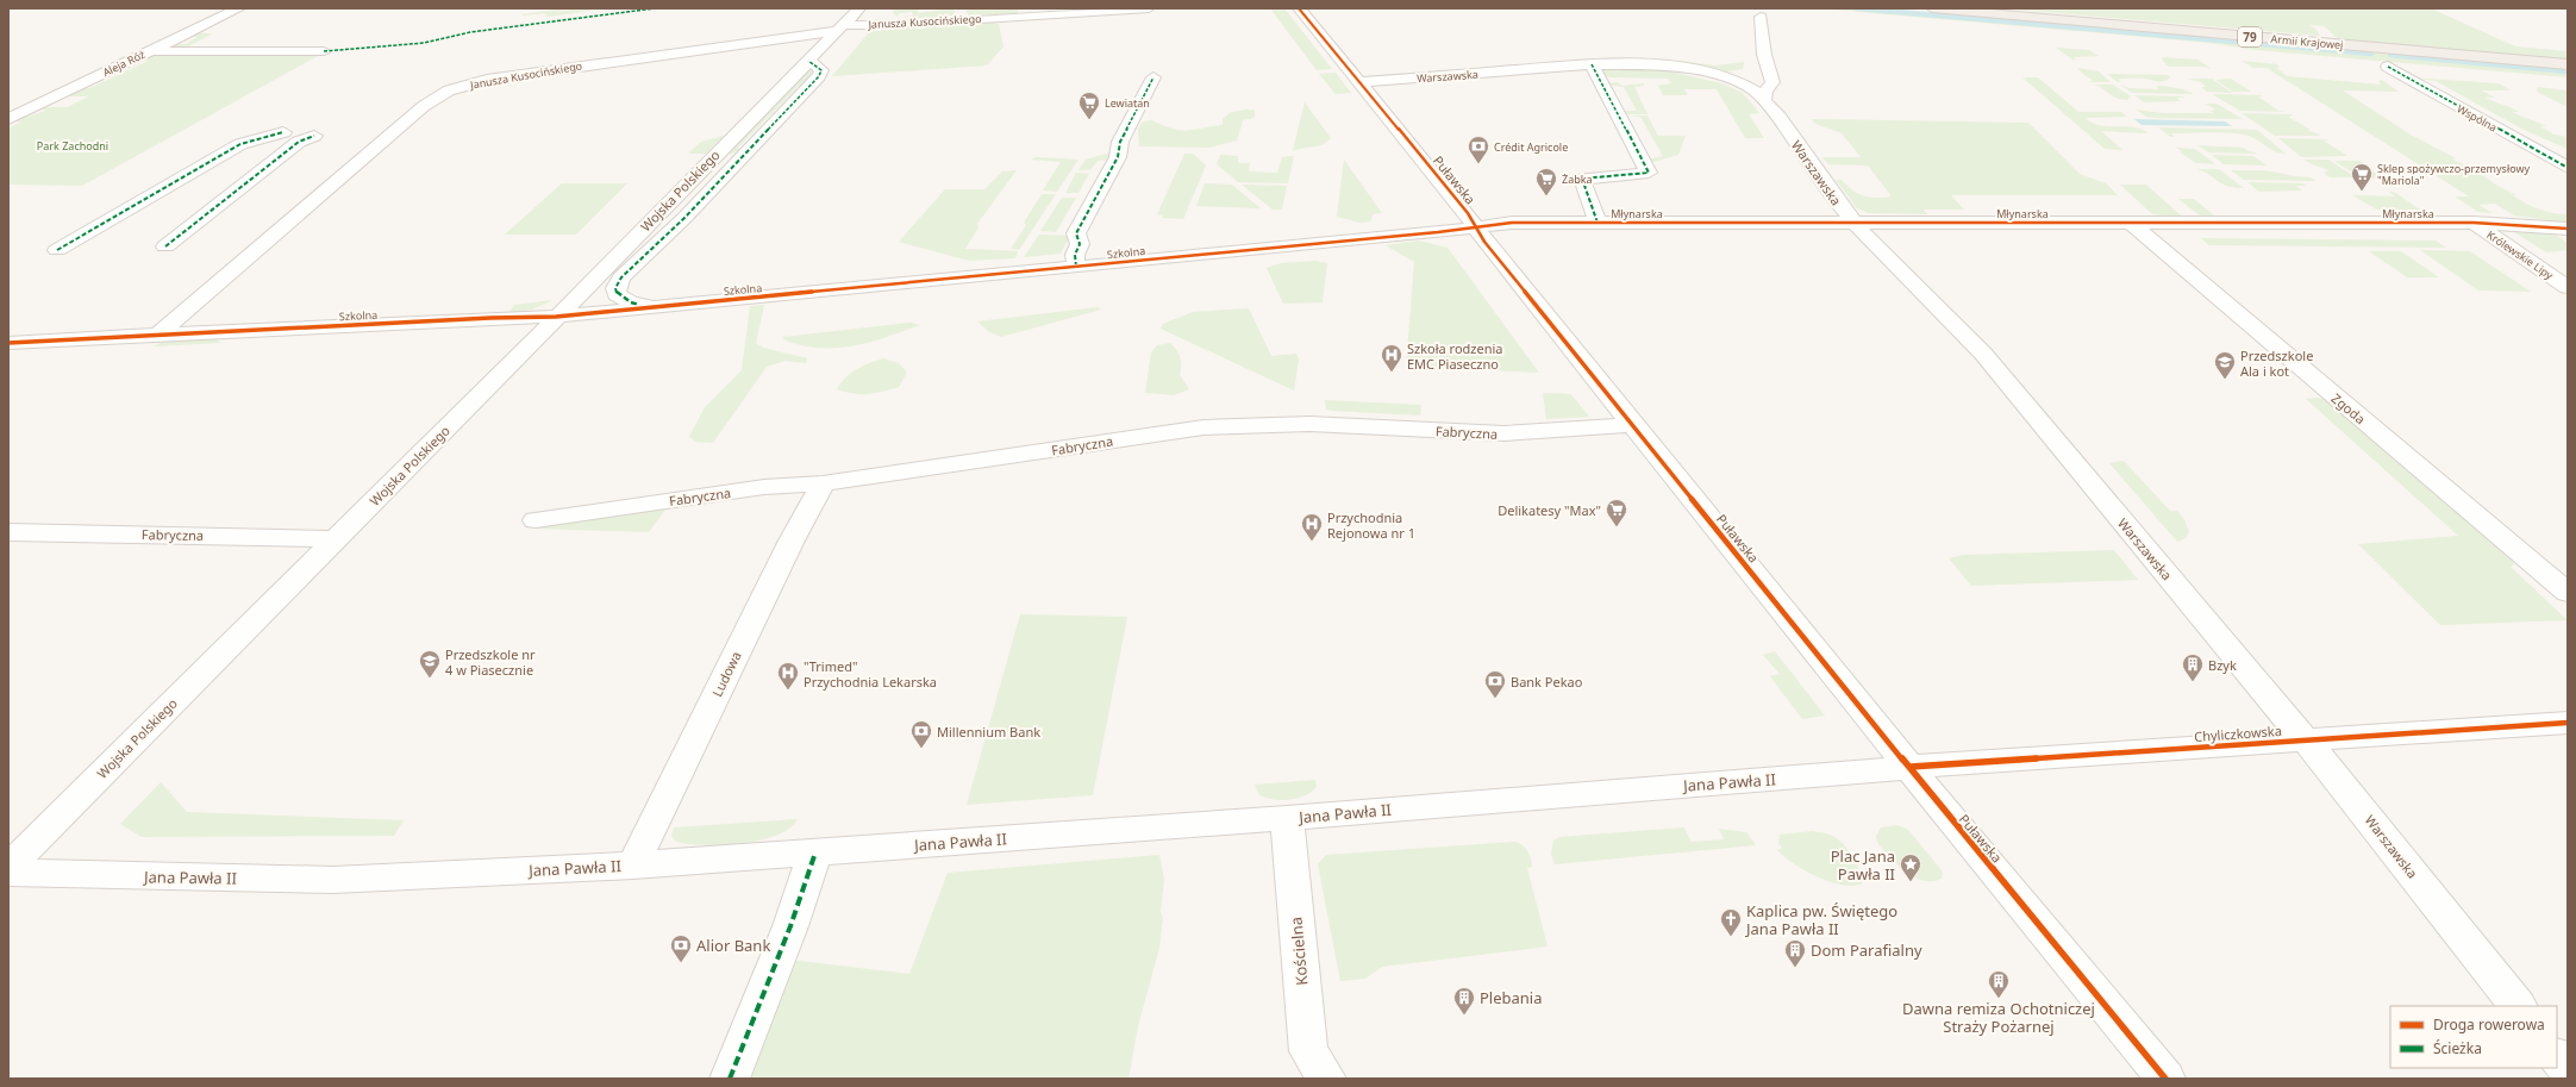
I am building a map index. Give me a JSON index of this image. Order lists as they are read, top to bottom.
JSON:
{
  "streets": {
    "main road": ["79", "Armii Krajowej"],
    "street": [
      "Janusza Kusocińskiego",
      "Aleja Róż",
      "Warszawska",
      "Wspólna",
      "Puławska",
      "Wojska Polskiego",
      "Młynarska",
      "Szkolna",
      "Królewskie Lipy",
      "Zgoda",
      "Fabryczna",
      "Ludowa",
      "Chyliczkowska",
      "Jana Pawła II",
      "Kościelna"
    ]
  },
  "crossings": [
    ["Janusza Kusocińskiego", "Wojska Polskiego"],
    ["Janusza Kusocińskiego", "Szkolna"],
    ["Warszawska", "Puławska"],
    ["Warszawska", "Młynarska"],
    ["Warszawska", "Chyliczkowska"],
    ["Puławska", "Młynarska"],
    ["Puławska", "Szkolna"],
    ["Puławska", "Fabryczna"],
    ["Puławska", "Chyliczkowska"],
    ["Puławska", "Jana Pawła II"],
    ["Wojska Polskiego", "Szkolna"],
    ["Wojska Polskiego", "Fabryczna"],
    ["Młynarska", "Szkolna"],
    ["Młynarska", "Królewskie Lipy"],
    ["Młynarska", "Zgoda"],
    ["Fabryczna", "Ludowa"],
    ["Ludowa", "Jana Pawła II"],
    ["Chyliczkowska", "Jana Pawła II"],
    ["Jana Pawła II", "Kościelna"]
  ],
  "parks": ["Park Zachodni"],
  "places": {
    "supermarket": [
      "Lewiatan",
      "Sklep spożywczo-przemysłowy \"Mariola\"",
      "Żabka",
      "Delikatesy \"Max\""
    ],
    "bank": [
      "Crédit Agricole",
      "Bank Pekao",
      "Millennium Bank",
      "Alior Bank"
    ],
    "hospital": ["Szkoła rodzenia EMC Piaseczno", "Przychodnia Rejonowa nr 1", "\"Trimed\" Przychodnia Lekarska"],
    "school or university": ["Przedszkole Ala i kot", "Przedszkole nr 4 w Piasecznie"],
    "building": [
      "Bzyk",
      "Dom Parafialny",
      "Dawna remiza Ochotniczej Straży Pożarnej",
      "Plebania"
    ],
    "place": ["Plac Jana Pawła II"],
    "church": ["Kaplica pw. Świętego Jana Pawła II"]
  },
  "legend": ["Droga rowerowa", "Ścieżka"]
}
